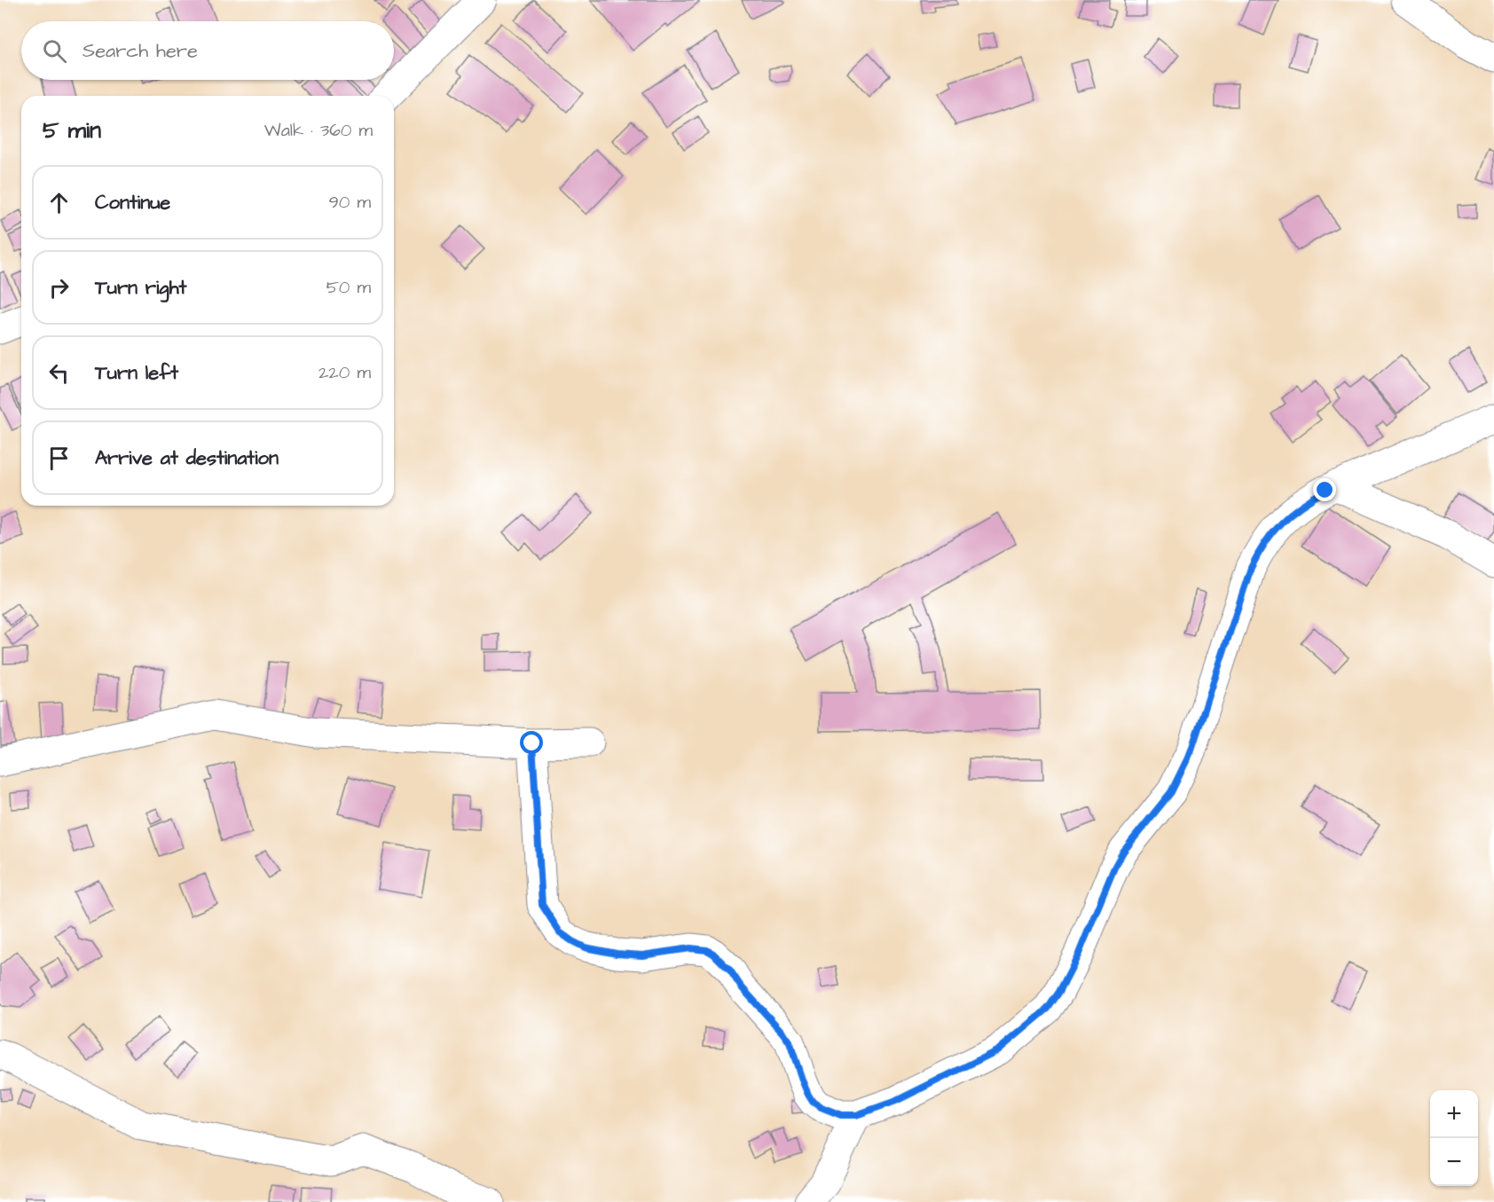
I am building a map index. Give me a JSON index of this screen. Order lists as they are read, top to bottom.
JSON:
{
  "page": {
    "search": "Search here",
    "heading": ["5 min", "Walk · 360 m"],
    "list": [
      ["Continue", "90 m"],
      ["Turn right", "50 m"],
      ["Turn left", "220 m"],
      "Arrive at destination"
    ],
    "map_buttons": ["+", "−"]
  }
}
